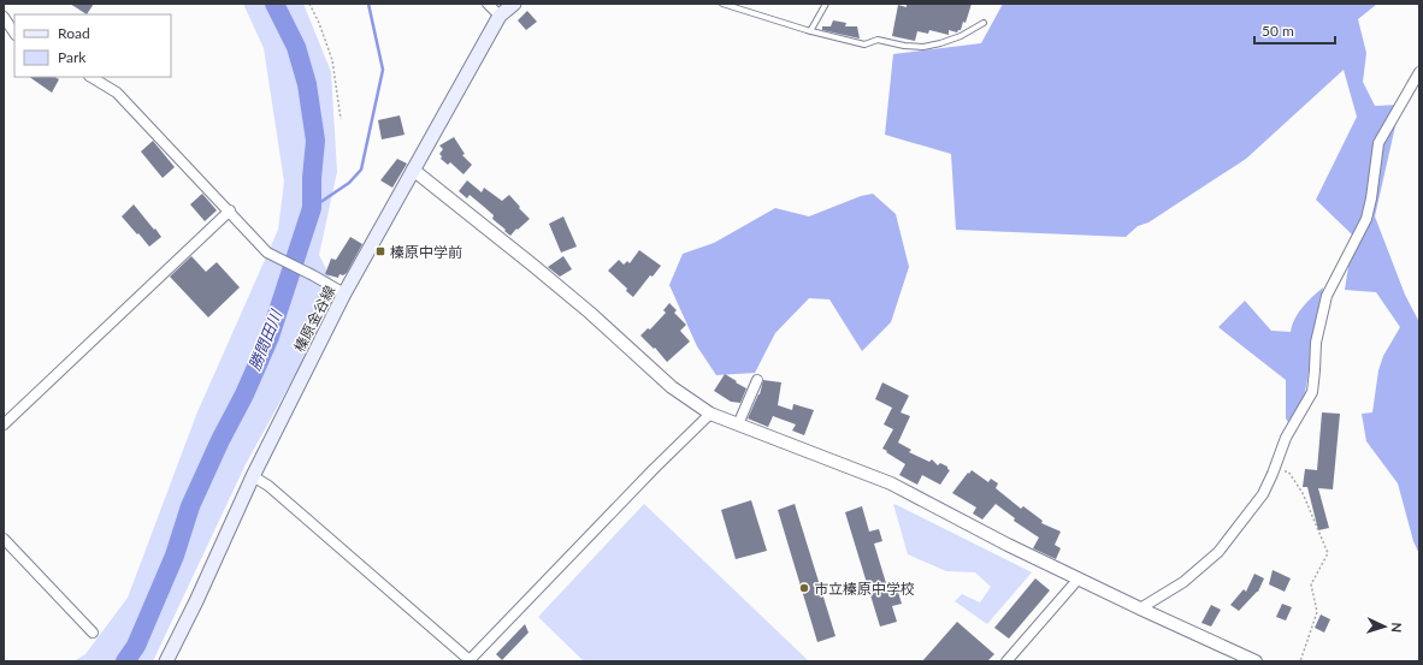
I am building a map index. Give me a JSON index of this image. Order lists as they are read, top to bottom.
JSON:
{
  "streets": {
    "main road": ["榛原金谷線"]
  },
  "water": ["勝間田川"],
  "places": {
    "transit": ["榛原中学前"],
    "other": ["市立榛原中学校"]
  },
  "legend": ["Road", "Park"],
  "scale_bar": "50 m",
  "north": "right"
}
